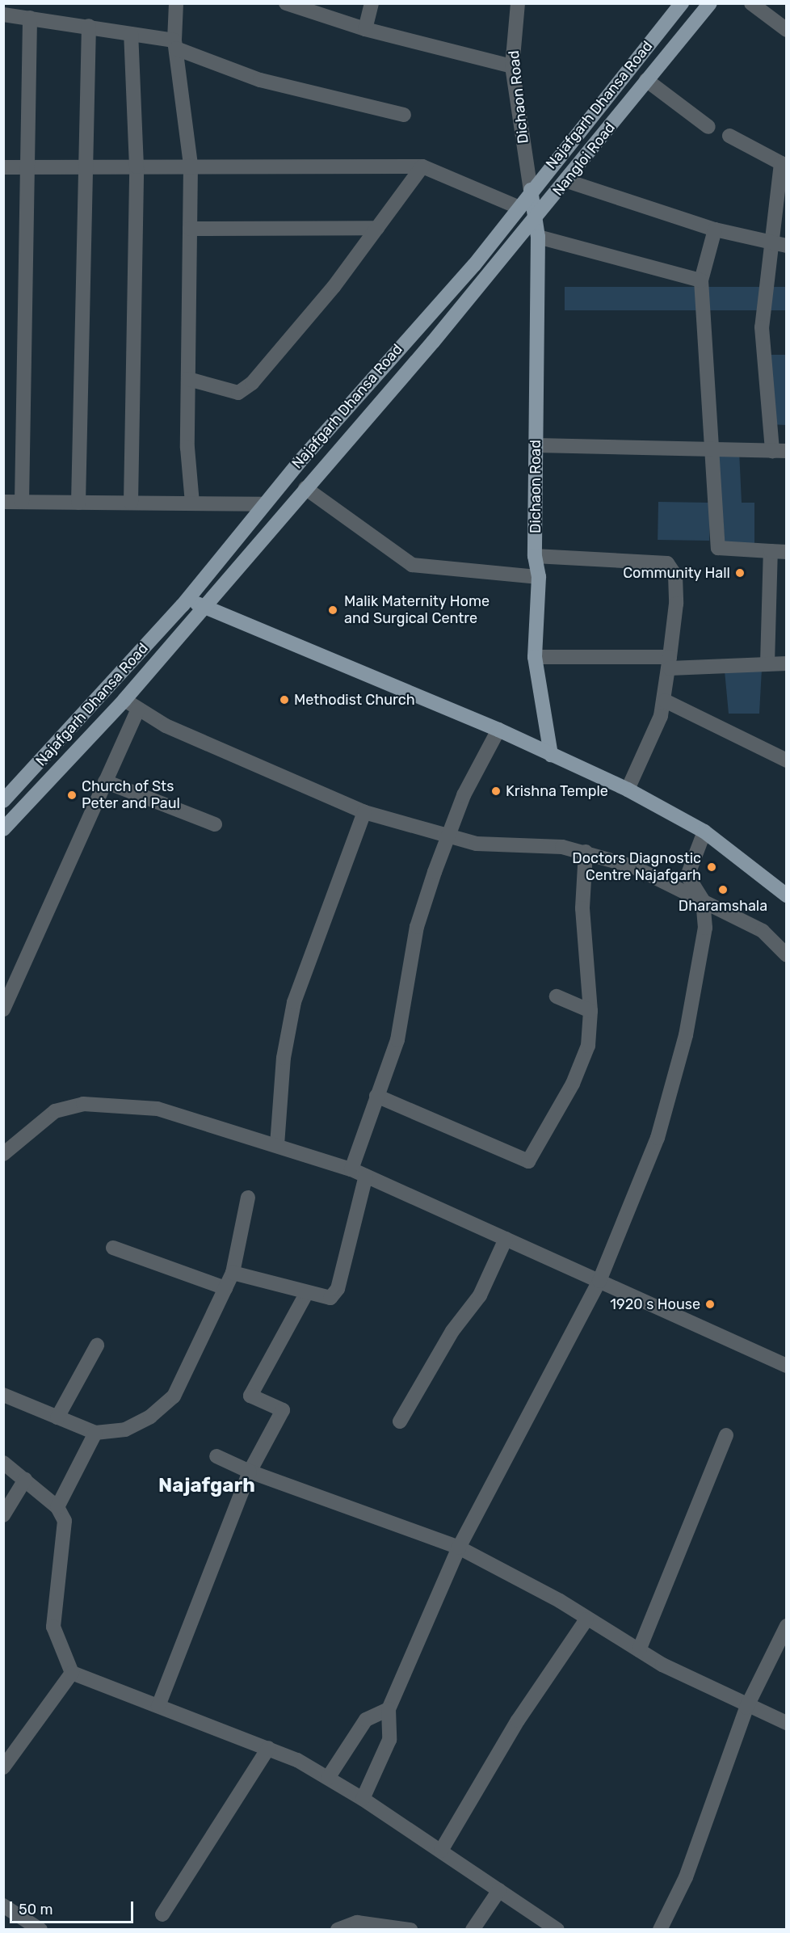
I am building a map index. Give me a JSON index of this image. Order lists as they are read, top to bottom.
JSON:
{
  "streets": {
    "main road": ["Dichaon Road", "Najafgarh Dhansa Road", "Nangloi Road"]
  },
  "crossings": [
    ["Dichaon Road", "Najafgarh Dhansa Road"],
    ["Dichaon Road", "Nangloi Road"]
  ],
  "districts": ["Najafgarh"],
  "places": [
    "Community Hall",
    "Malik Maternity Home and Surgical Centre",
    "Methodist Church",
    "Krishna Temple",
    "Church of Sts Peter and Paul",
    "Doctors Diagnostic Centre Najafgarh",
    "Dharamshala",
    "1920 s House"
  ],
  "scale_bar": "50 m"
}
